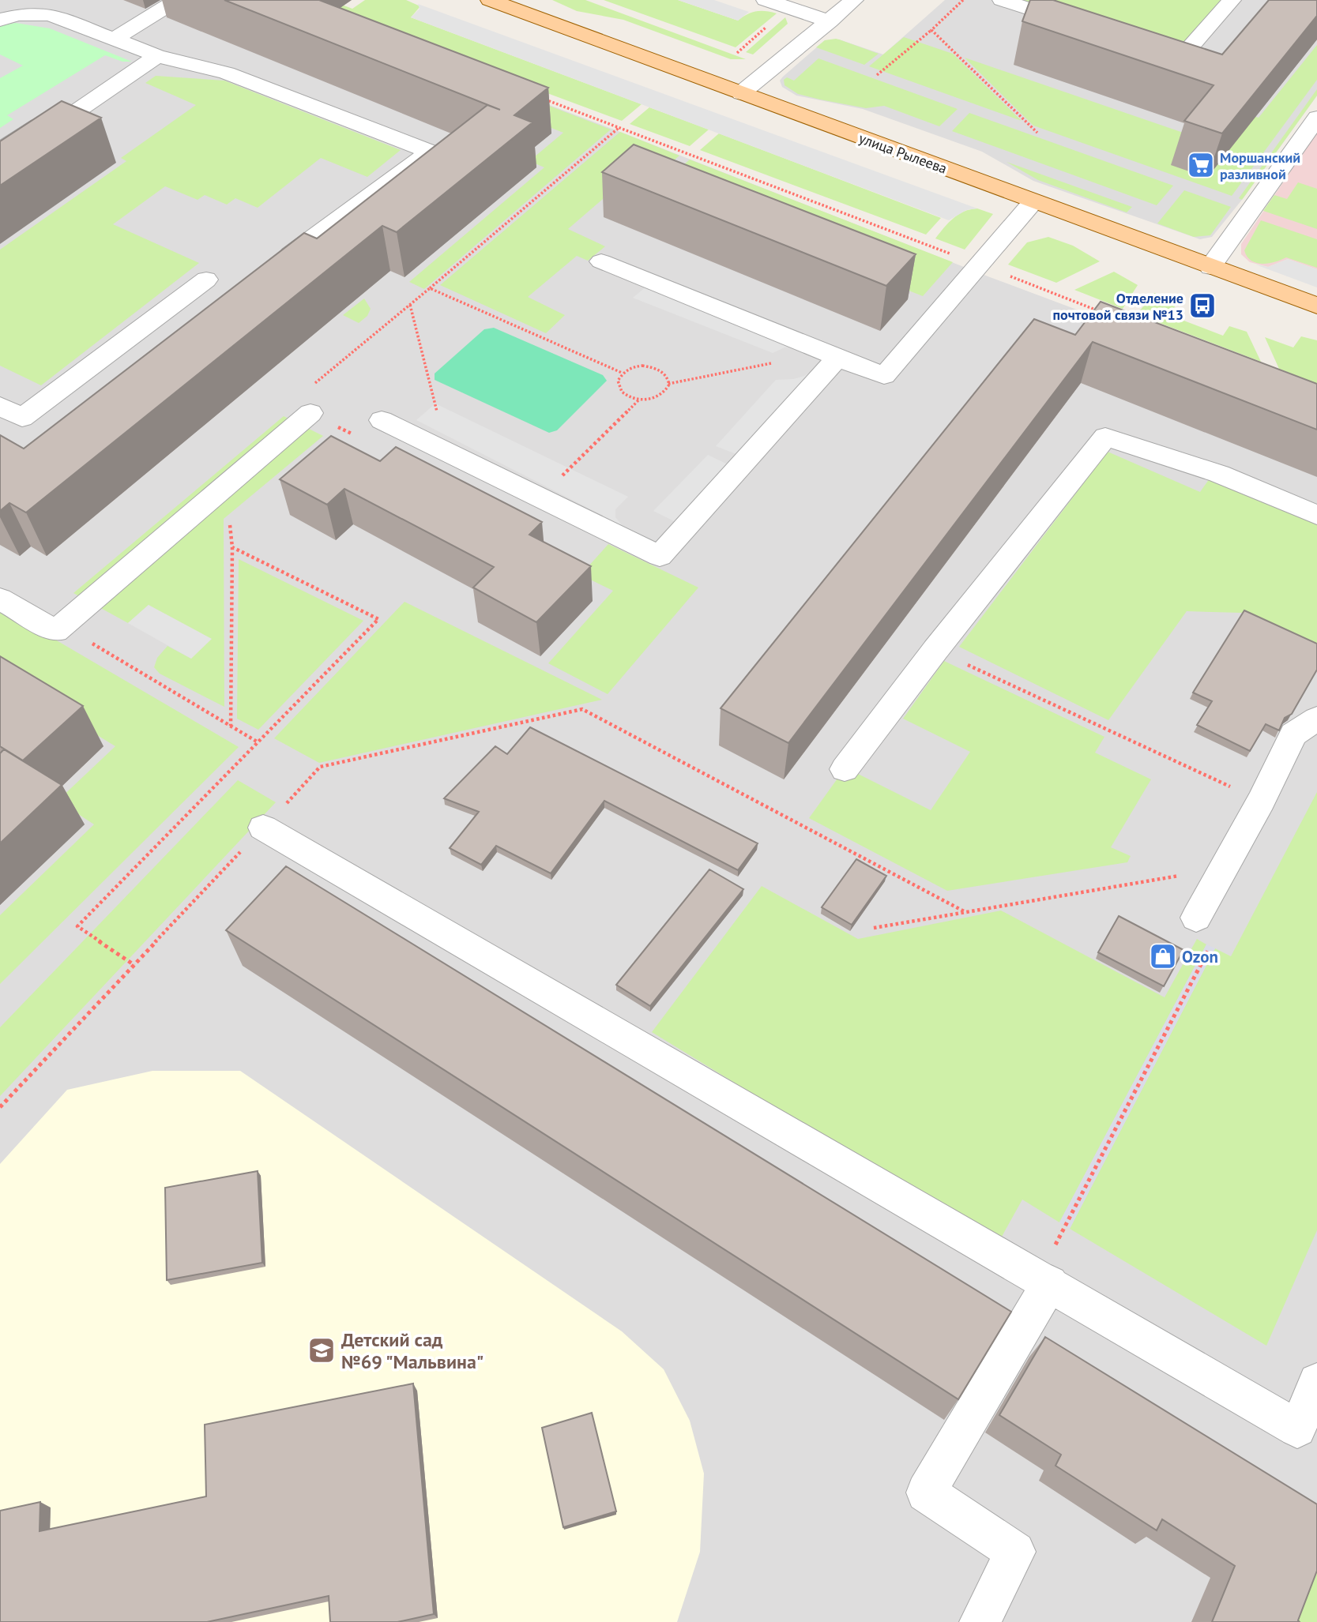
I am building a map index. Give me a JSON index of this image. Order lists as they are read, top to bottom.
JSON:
{
  "streets": {
    "main road": ["улица Рылеева"]
  },
  "places": {
    "supermarket": ["Моршанский разливной"],
    "bus stop": ["Отделение почтовой связи №13"],
    "shop": ["Ozon"],
    "school or university": ["Детский сад №69 \"Мальвина\""]
  }
}
